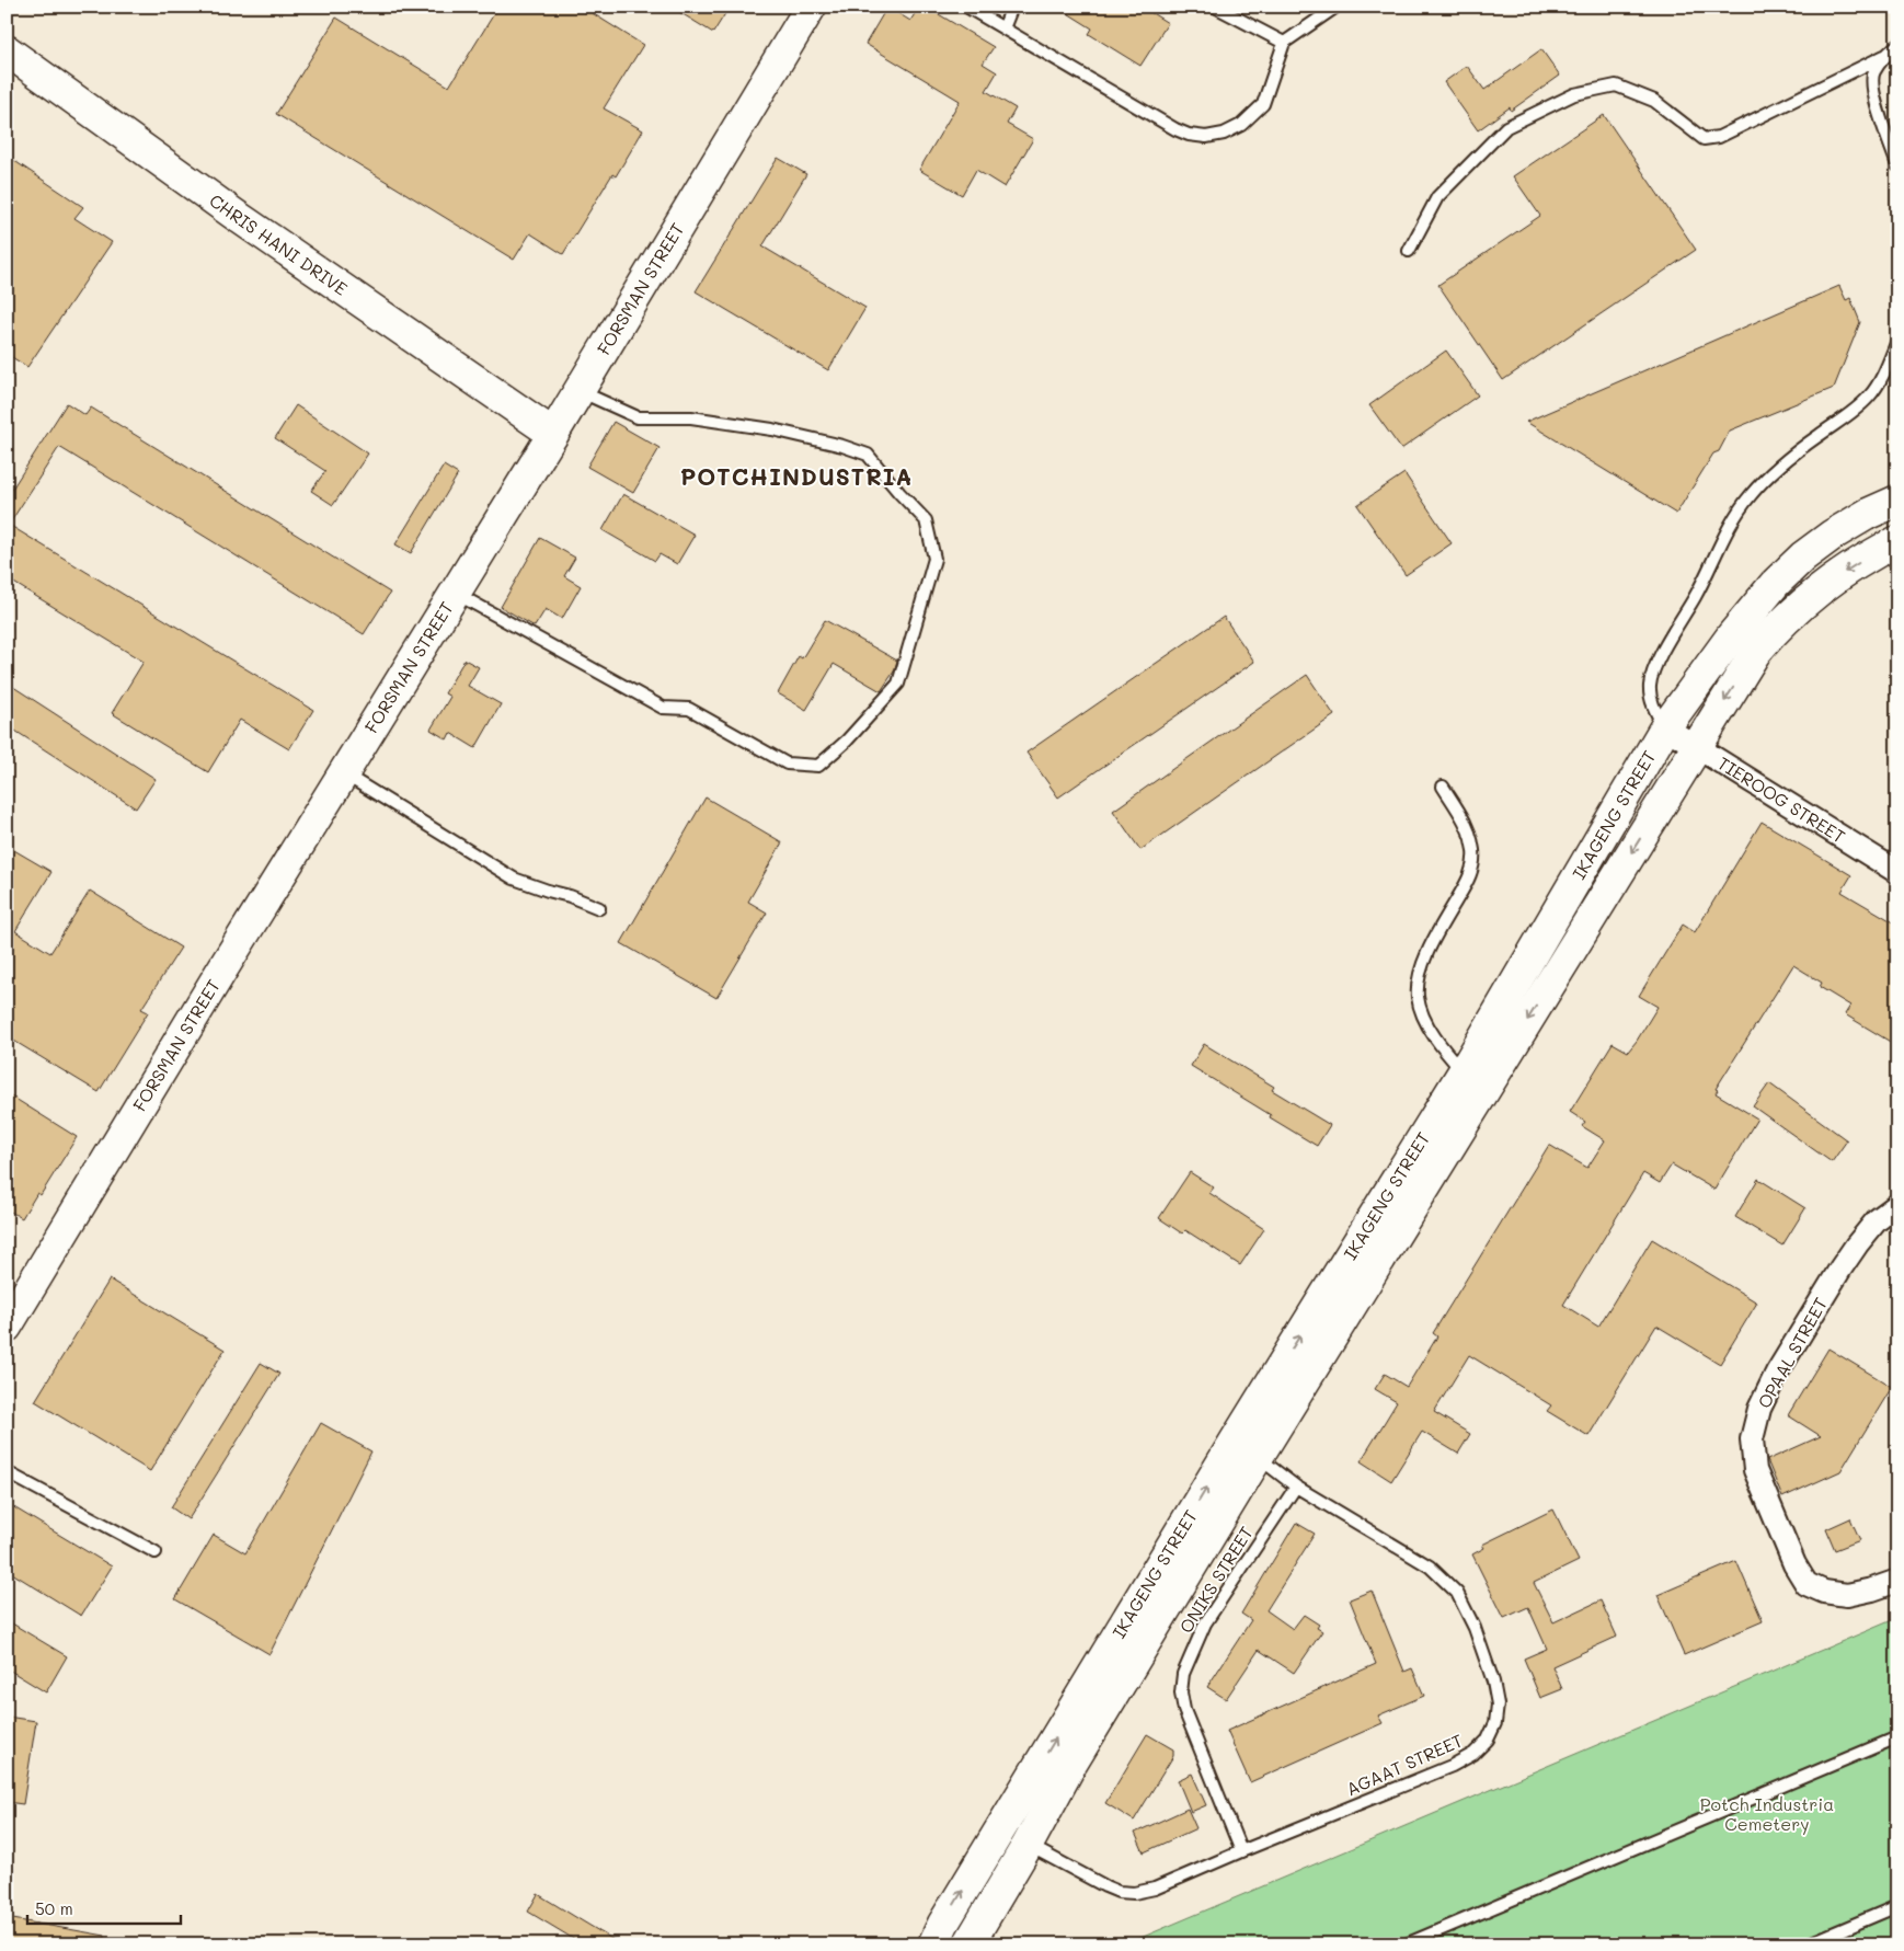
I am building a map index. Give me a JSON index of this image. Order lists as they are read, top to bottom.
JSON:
{
  "streets": {
    "street": [
      "CHRIS HANI DRIVE",
      "FORSMAN STREET",
      "TIEROOG STREET",
      "IKAGENG STREET",
      "OPAAL STREET"
    ],
    "lane": ["ONIKS STREET", "AGAAT STREET"]
  },
  "crossings": [
    ["CHRIS HANI DRIVE", "FORSMAN STREET"],
    ["TIEROOG STREET", "IKAGENG STREET"],
    ["IKAGENG STREET", "AGAAT STREET"],
    ["ONIKS STREET", "AGAAT STREET"]
  ],
  "districts": ["POTCHINDUSTRIA"],
  "parks": ["Potch Industria Cemetery"],
  "scale_bar": "50 m"
}
